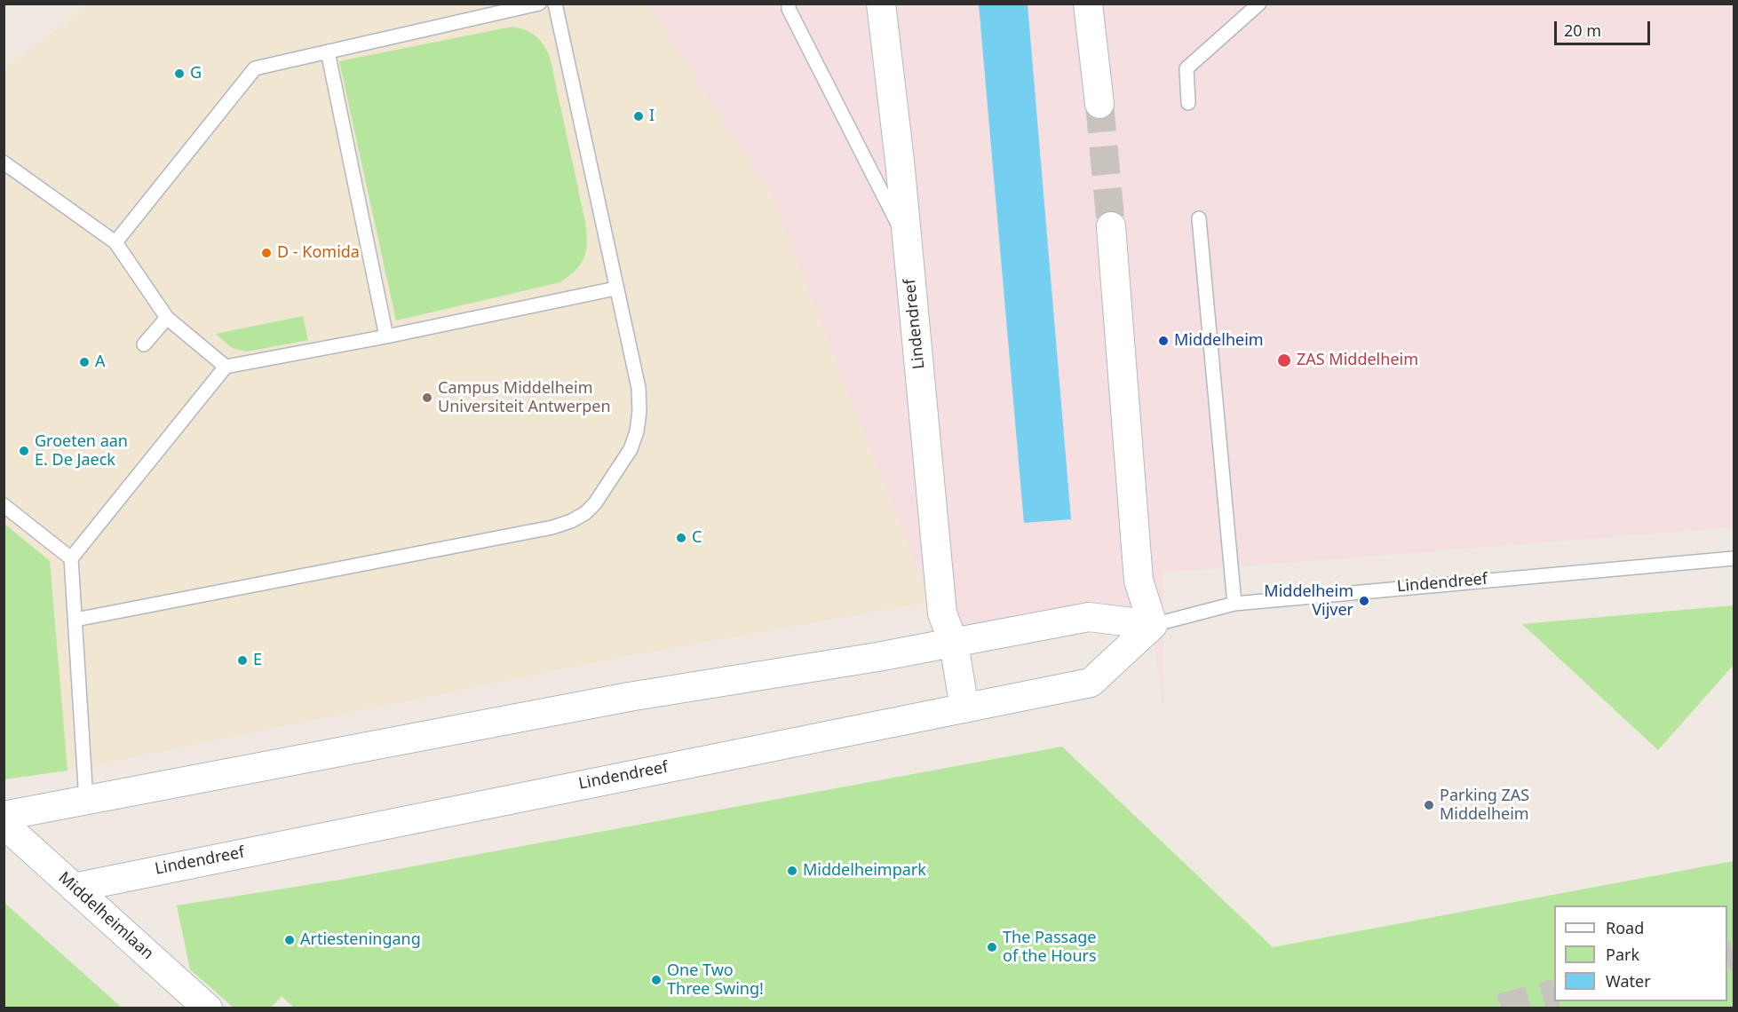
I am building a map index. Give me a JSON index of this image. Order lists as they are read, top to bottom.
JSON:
{
  "streets": {
    "street": ["Lindendreef", "Middelheimlaan"]
  },
  "crossings": [
    ["Lindendreef", "Middelheimlaan"]
  ],
  "places": [
    "G",
    "I",
    "D - Komida",
    "Middelheim",
    "ZAS Middelheim",
    "A",
    "Campus Middelheim Universiteit Antwerpen",
    "Groeten aan E. De Jaeck",
    "C",
    "Middelheim Vijver",
    "E",
    "Parking ZAS Middelheim",
    "Middelheimpark",
    "Artiesteningang",
    "The Passage of the Hours",
    "One Two Three Swing!"
  ],
  "legend": ["Road", "Park", "Water"],
  "scale_bar": "20 m"
}
